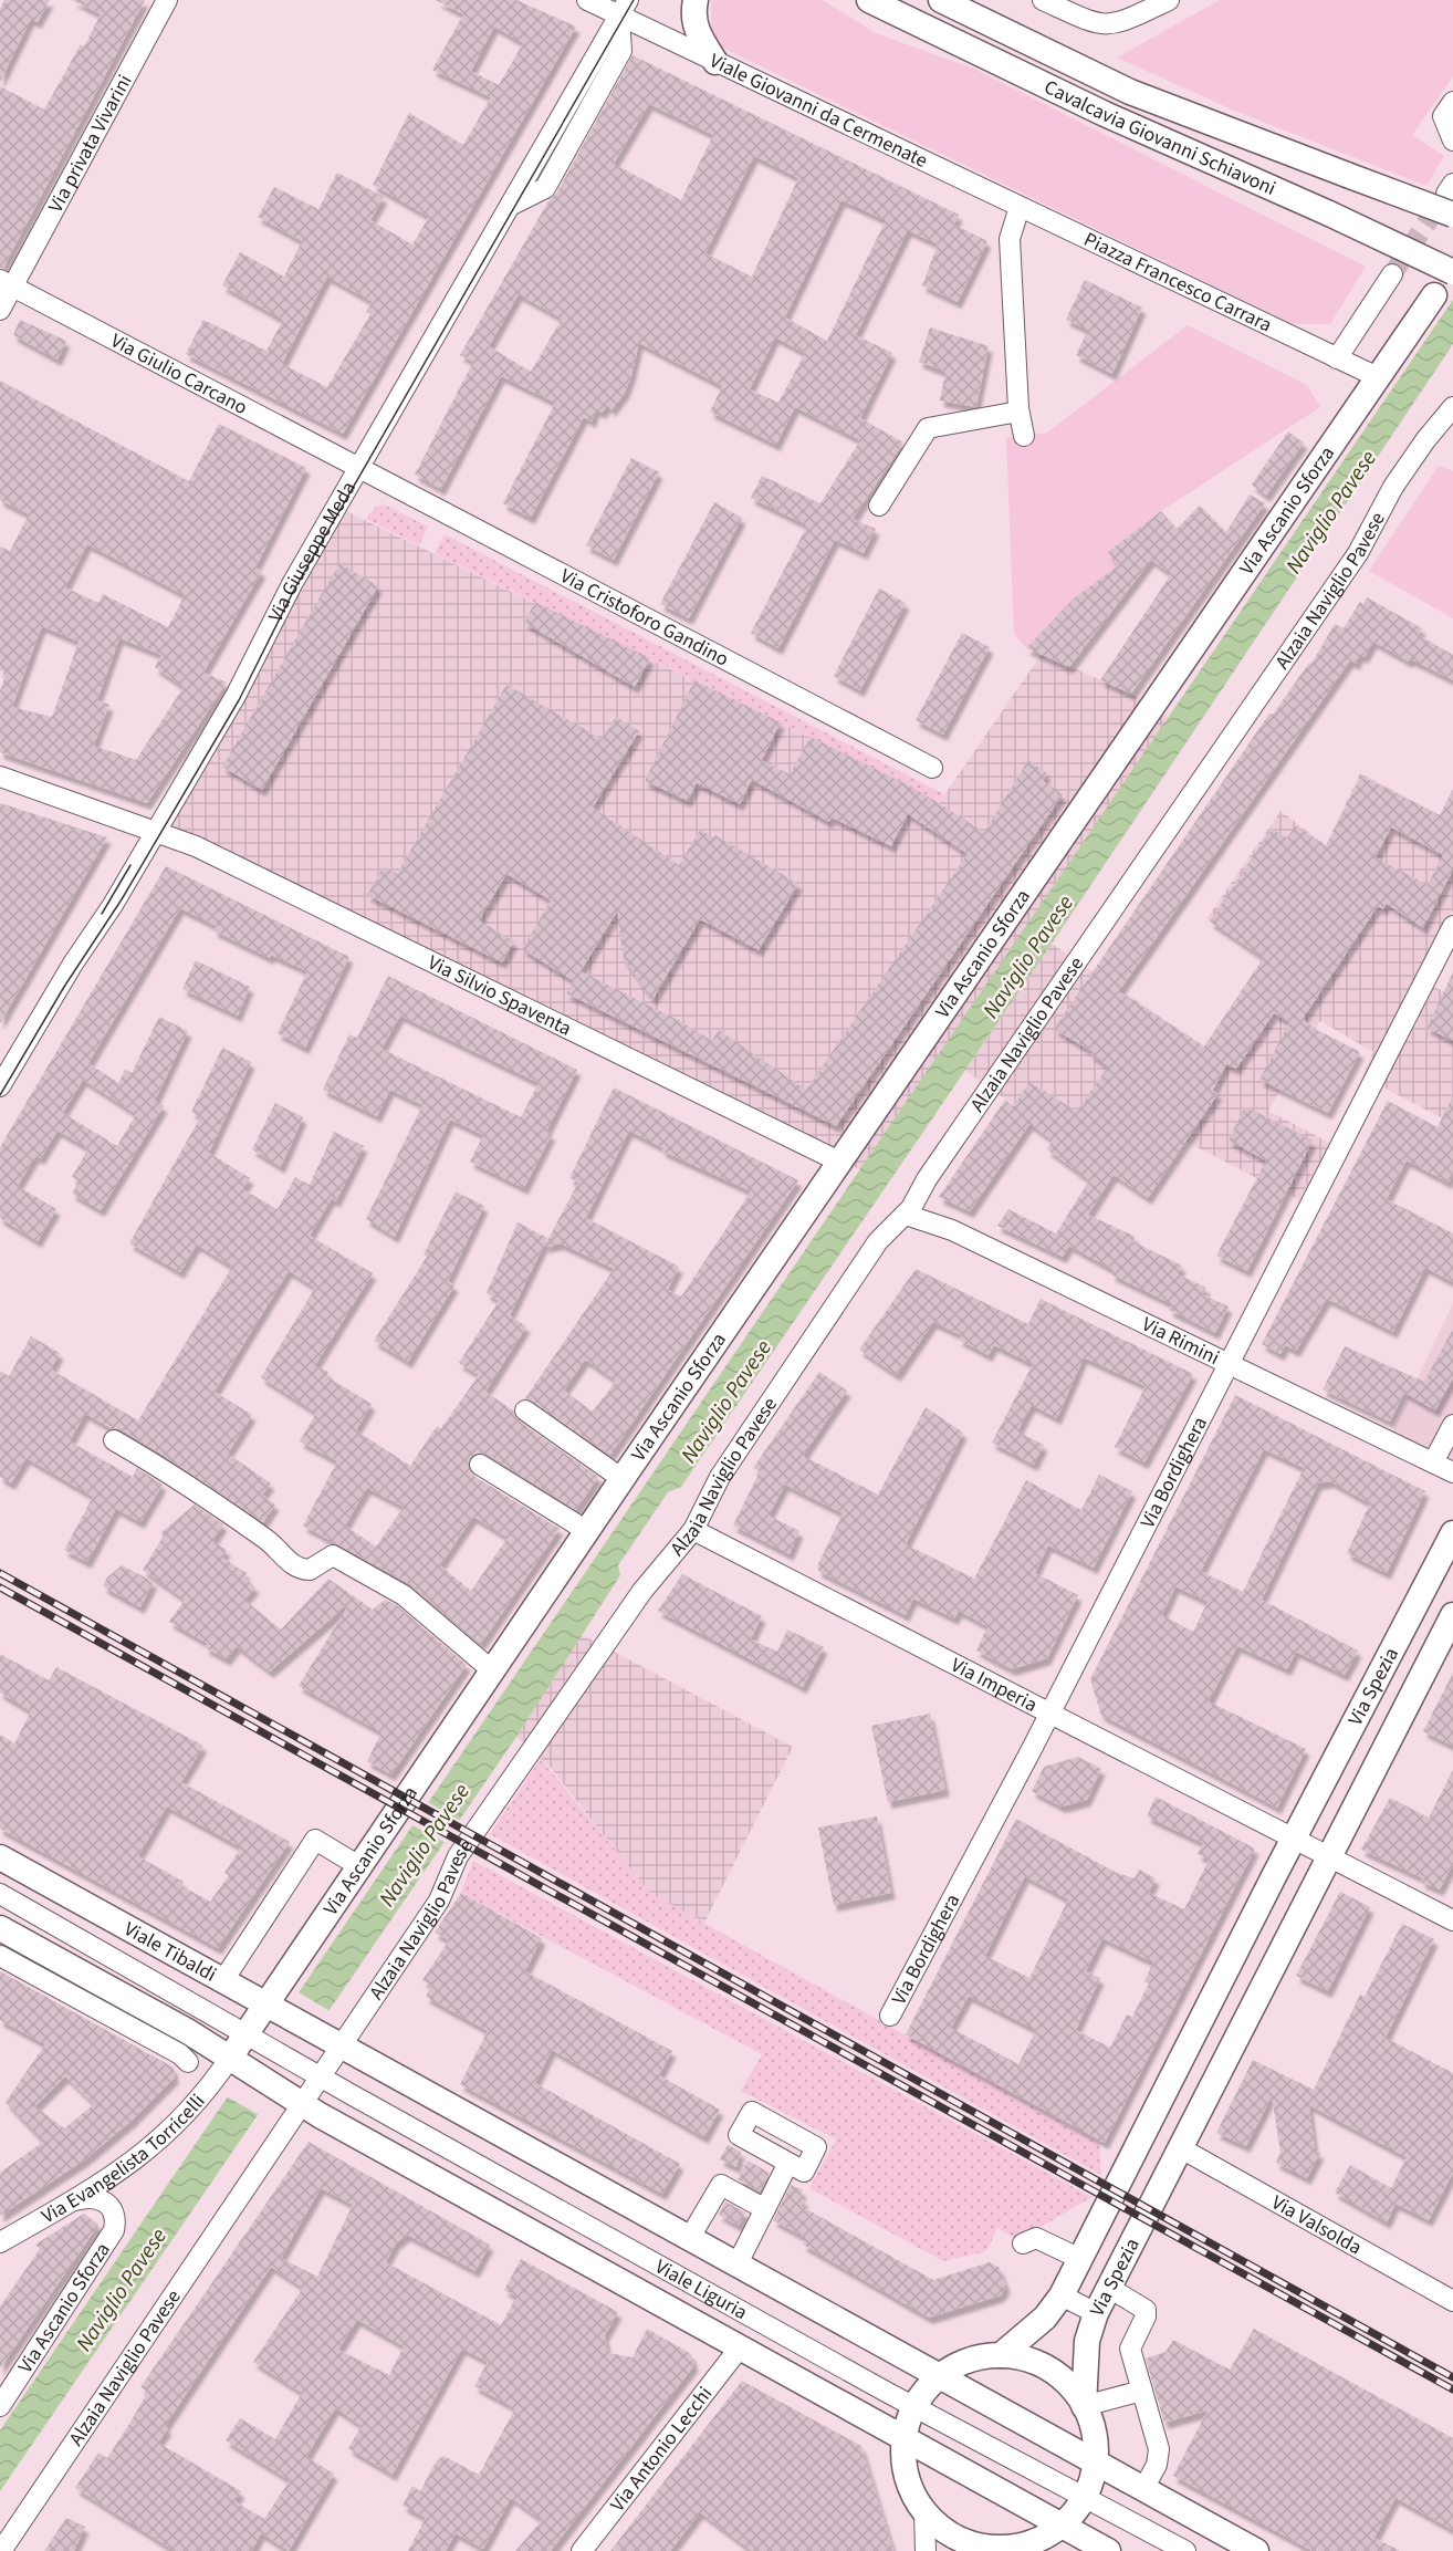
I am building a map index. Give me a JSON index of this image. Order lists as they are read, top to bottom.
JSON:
{
  "streets": {
    "main road": [
      "Cavalcavia Giovanni Schiavoni",
      "Via Ascanio Sforza",
      "Via Spezia",
      "Viale Tibaldi",
      "Viale Liguria"
    ],
    "street": [
      "Viale Giovanni da Cermenate",
      "Via privata Vivarini",
      "Piazza Francesco Carrara",
      "Via Giulio Carcano",
      "Via Giuseppe Meda",
      "Alzaia Naviglio Pavese",
      "Via Cristoforo Gandino",
      "Via Silvio Spaventa",
      "Via Rimini",
      "Via Bordighera",
      "Via Imperia",
      "Via Evangelista Torricelli",
      "Via Valsolda",
      "Via Antonio Lecchi"
    ]
  },
  "crossings": [
    ["Viale Giovanni da Cermenate", "Piazza Francesco Carrara"],
    ["Viale Giovanni da Cermenate", "Via Giuseppe Meda"],
    ["Via privata Vivarini", "Via Giulio Carcano"],
    ["Piazza Francesco Carrara", "Via Ascanio Sforza"],
    ["Via Giulio Carcano", "Via Giuseppe Meda"],
    ["Via Giulio Carcano", "Via Cristoforo Gandino"],
    ["Via Ascanio Sforza", "Via Silvio Spaventa"],
    ["Via Ascanio Sforza", "Viale Tibaldi"],
    ["Via Ascanio Sforza", "Via Evangelista Torricelli"],
    ["Via Giuseppe Meda", "Via Cristoforo Gandino"],
    ["Via Giuseppe Meda", "Via Silvio Spaventa"],
    ["Alzaia Naviglio Pavese", "Via Rimini"],
    ["Alzaia Naviglio Pavese", "Via Imperia"],
    ["Alzaia Naviglio Pavese", "Viale Tibaldi"],
    ["Alzaia Naviglio Pavese", "Viale Liguria"],
    ["Via Rimini", "Via Bordighera"],
    ["Via Bordighera", "Via Imperia"],
    ["Via Imperia", "Via Spezia"],
    ["Via Spezia", "Via Valsolda"],
    ["Viale Tibaldi", "Viale Liguria"],
    ["Viale Liguria", "Via Antonio Lecchi"]
  ],
  "water": ["Naviglio Pavese"]
}
